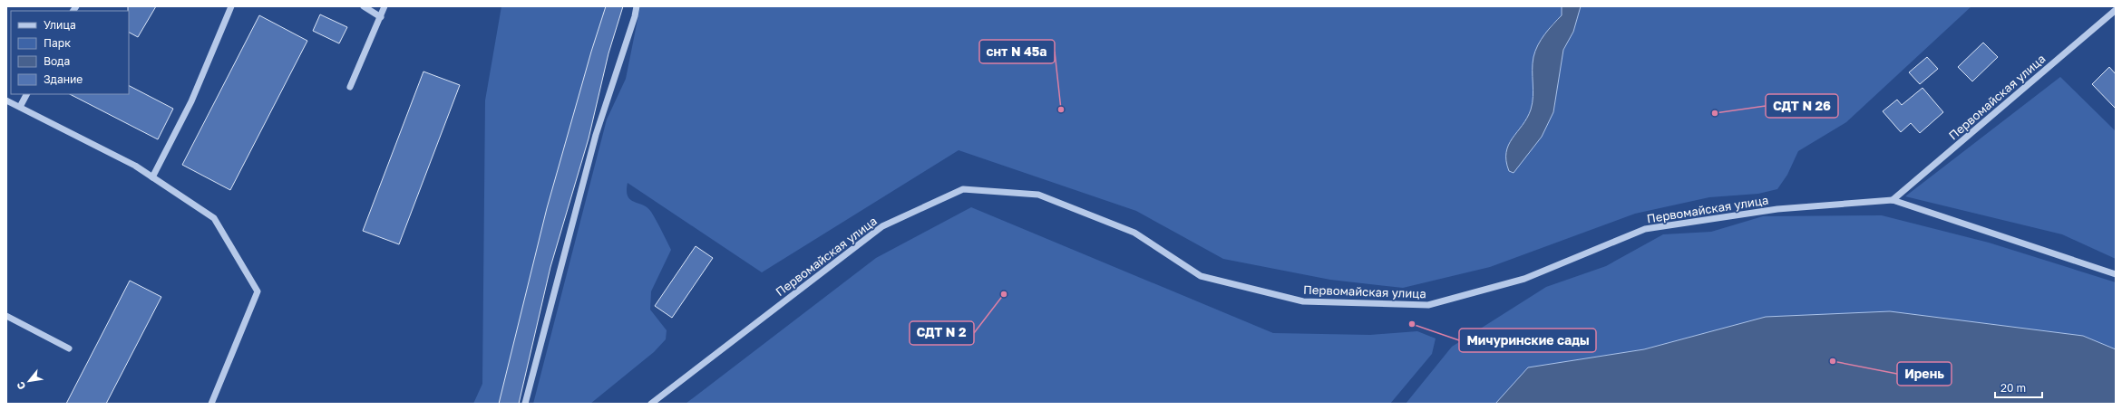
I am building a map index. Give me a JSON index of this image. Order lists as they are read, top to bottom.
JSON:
{
  "streets": {
    "street": ["Первомайская улица"]
  },
  "places": [
    "снт N 45а",
    "СДТ N 26",
    "СДТ N 2",
    "Мичуринские сады",
    "Ирень"
  ],
  "legend": [
    "Улица",
    "Парк",
    "Вода",
    "Здание"
  ],
  "scale_bar": "20 m",
  "north": "bottom left"
}
